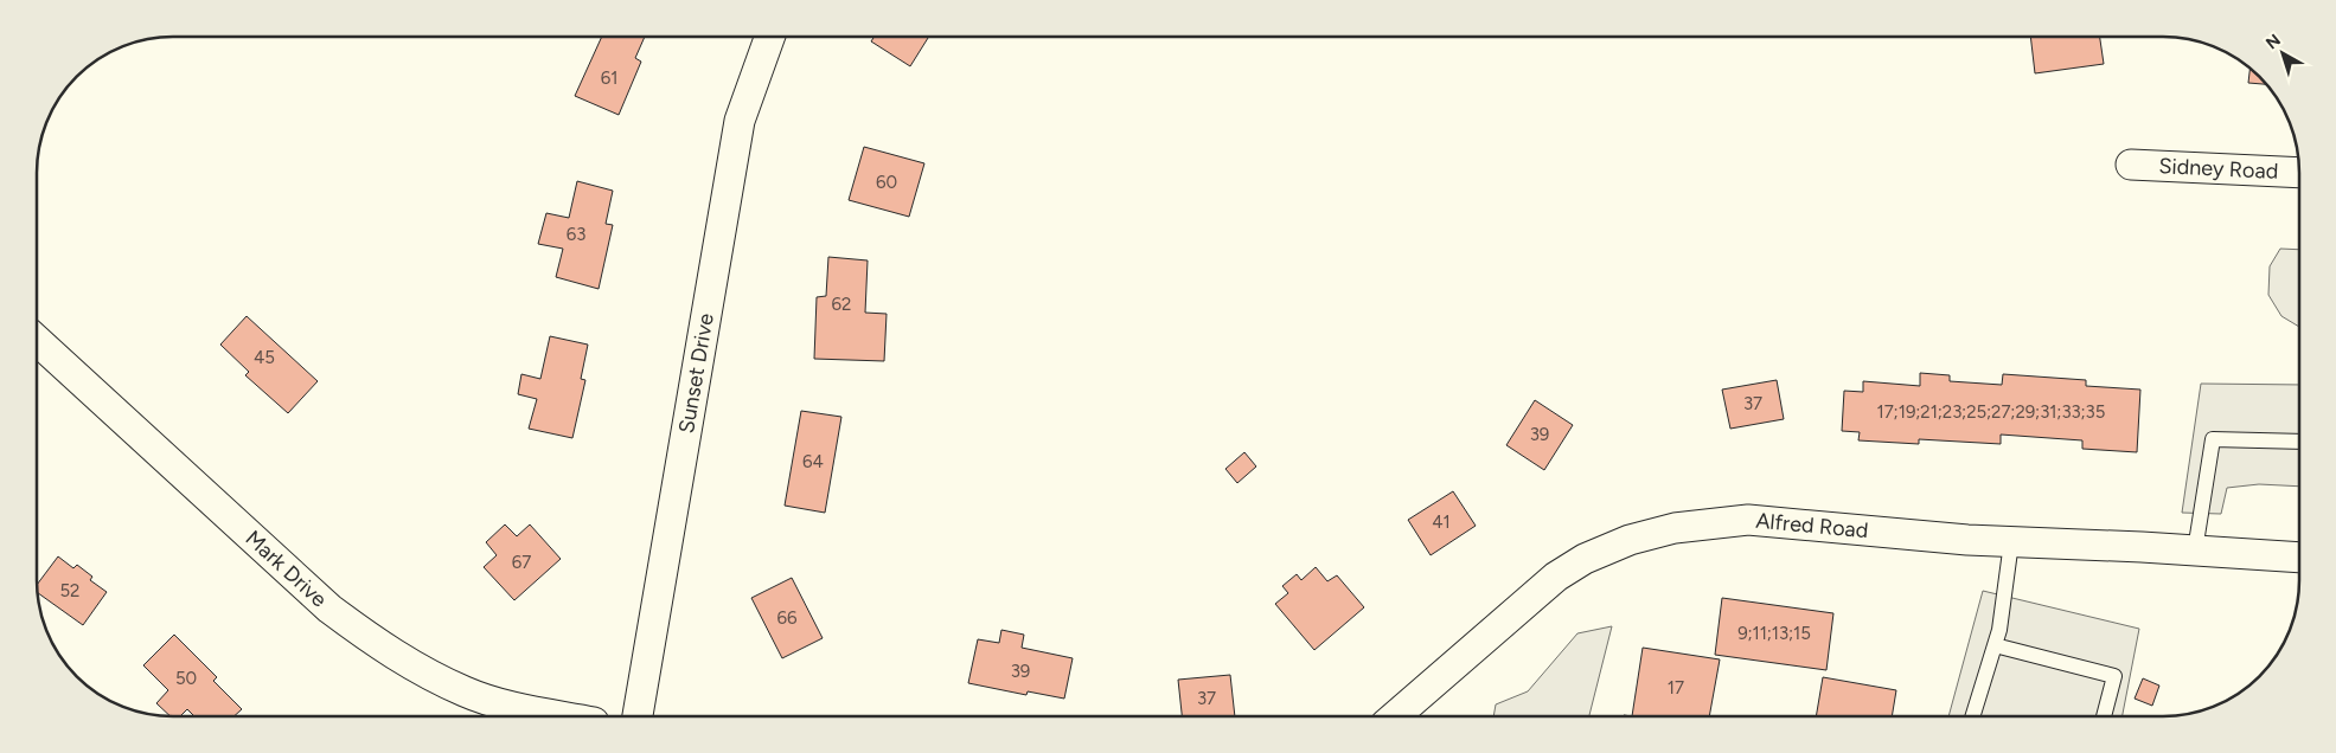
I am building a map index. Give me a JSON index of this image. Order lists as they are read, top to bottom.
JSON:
{
  "streets": {
    "street": [
      "Sidney Road",
      "Sunset Drive",
      "Alfred Road",
      "Mark Drive"
    ]
  },
  "house_numbers": [
    "61",
    "60",
    "63",
    "62",
    "45",
    "37",
    "17;19;21;23;25;27;29;31;33;35",
    "39",
    "64",
    "41",
    "67",
    "52",
    "66",
    "9;11;13;15",
    "39",
    "50",
    "17",
    "37"
  ],
  "north": "top left"
}
